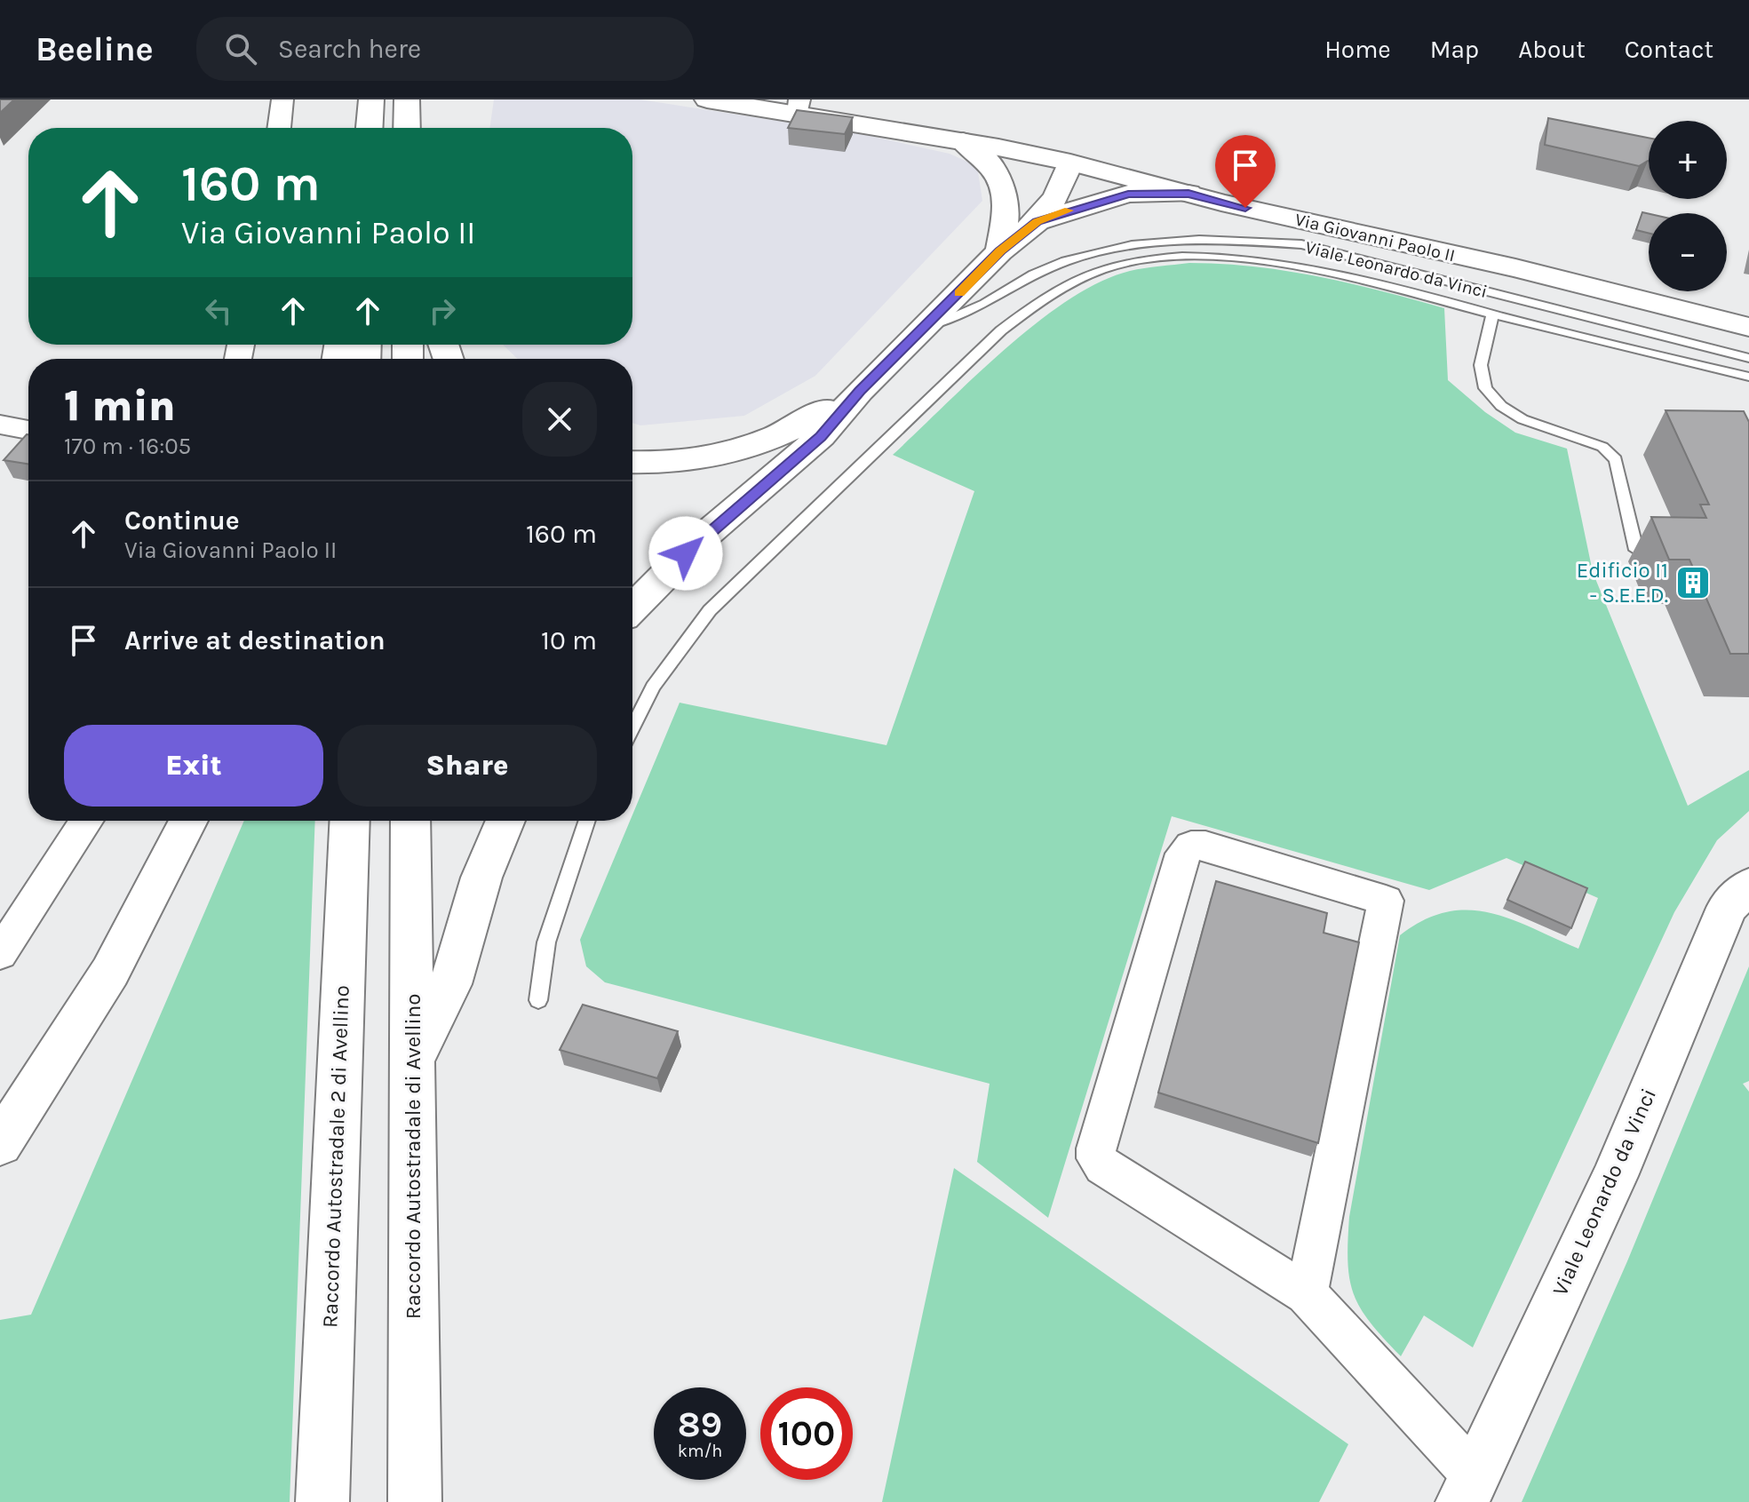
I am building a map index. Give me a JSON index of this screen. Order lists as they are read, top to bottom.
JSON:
{
  "streets": {
    "main road": [
      "Via Giovanni Paolo II",
      "Viale Leonardo da Vinci",
      "Raccordo Autostradale 2 di Avellino",
      "Raccordo Autostradale di Avellino"
    ]
  },
  "crossings": [
    ["Via Giovanni Paolo II", "Viale Leonardo da Vinci"]
  ],
  "places": {
    "building": ["Edificio I1 - S.E.E.D."]
  },
  "page": {
    "header": "Beeline",
    "search": "Search here",
    "nav": [
      "Home",
      "Map",
      "About",
      "Contact"
    ],
    "map_buttons": ["+", "−"],
    "turn": ["160 m", "Via Giovanni Paolo II"],
    "heading": ["1 min", "170 m · 16:05"],
    "list": [
      {
        "name": "Continue",
        "note": "Via Giovanni Paolo II",
        "value": "160 m"
      },
      {
        "name": "Arrive at destination",
        "value": "10 m"
      }
    ],
    "buttons": ["Exit", "Share"],
    "speed": "89 km/h",
    "limit": "100"
  }
}
